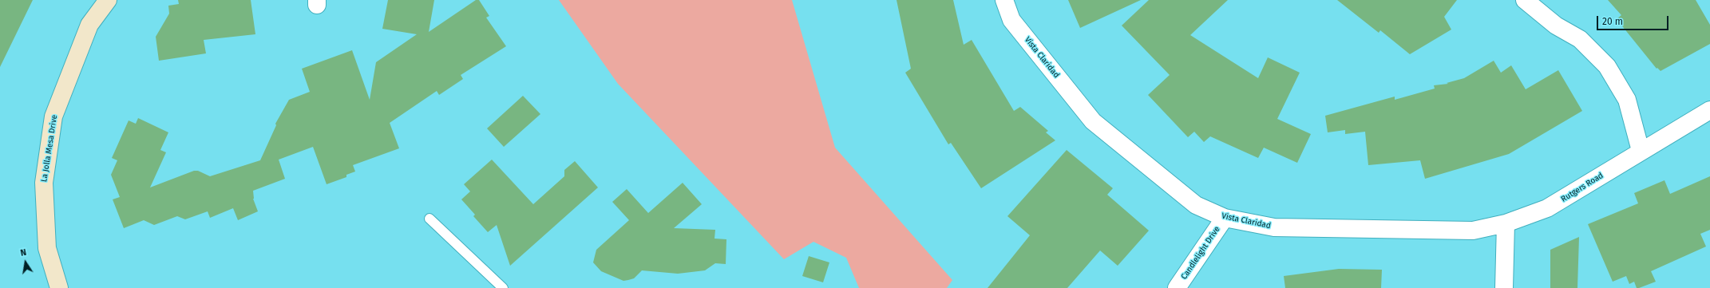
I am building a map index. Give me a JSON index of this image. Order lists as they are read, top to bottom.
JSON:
{
  "streets": {
    "street": [
      "Vista Claridad",
      "La Jolla Mesa Drive",
      "Rutgers Road",
      "Candlelight Drive"
    ]
  },
  "crossings": [
    ["Vista Claridad", "Rutgers Road"],
    ["Vista Claridad", "Candlelight Drive"]
  ],
  "scale_bar": "20 m",
  "north": "top"
}
